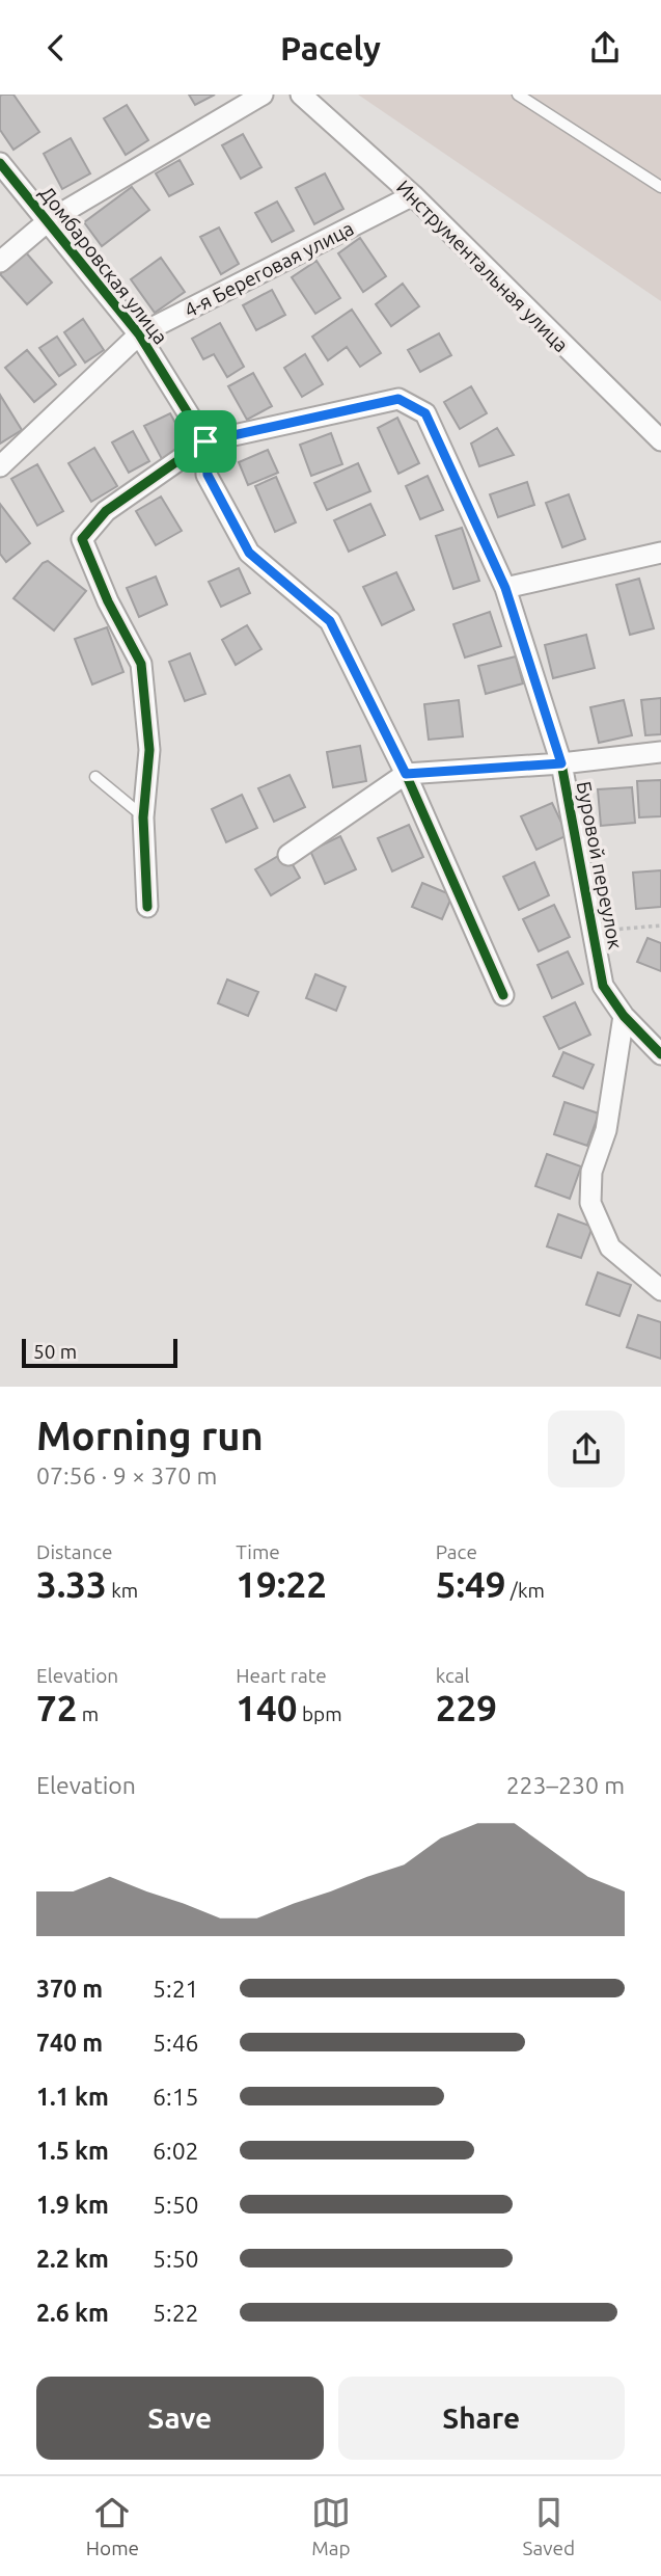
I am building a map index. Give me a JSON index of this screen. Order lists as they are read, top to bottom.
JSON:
{
  "streets": {
    "street": [
      "Домбаровская улица",
      "Инструментальная улица",
      "4-я Береговая улица",
      "Буровой переулок"
    ]
  },
  "crossings": [
    ["Домбаровская улица", "4-я Береговая улица"],
    ["Домбаровская улица", "Буровой переулок"],
    ["Инструментальная улица", "4-я Береговая улица"]
  ],
  "scale_bar": "50 m",
  "page": {
    "header": "Pacely",
    "scale": "50 m",
    "heading": ["Morning run", "07:56 · 9 × 370 m"],
    "stats": [
      ["Distance", "3.33 km"],
      ["Time", "19:22"],
      ["Pace", "5:49 /km"],
      ["Elevation", "72 m"],
      ["Heart rate", "140 bpm"],
      ["kcal", "229"]
    ],
    "chart": ["Elevation", "223–230 m"],
    "list": [
      {
        "name": "370 m",
        "note": "5:21"
      },
      {
        "name": "740 m",
        "note": "5:46"
      },
      {
        "name": "1.1 km",
        "note": "6:15"
      },
      {
        "name": "1.5 km",
        "note": "6:02"
      },
      {
        "name": "1.9 km",
        "note": "5:50"
      },
      {
        "name": "2.2 km",
        "note": "5:50"
      },
      {
        "name": "2.6 km",
        "note": "5:22"
      }
    ],
    "buttons": ["Save", "Share"],
    "tabs": ["Home", "Map", "Saved"]
  }
}
